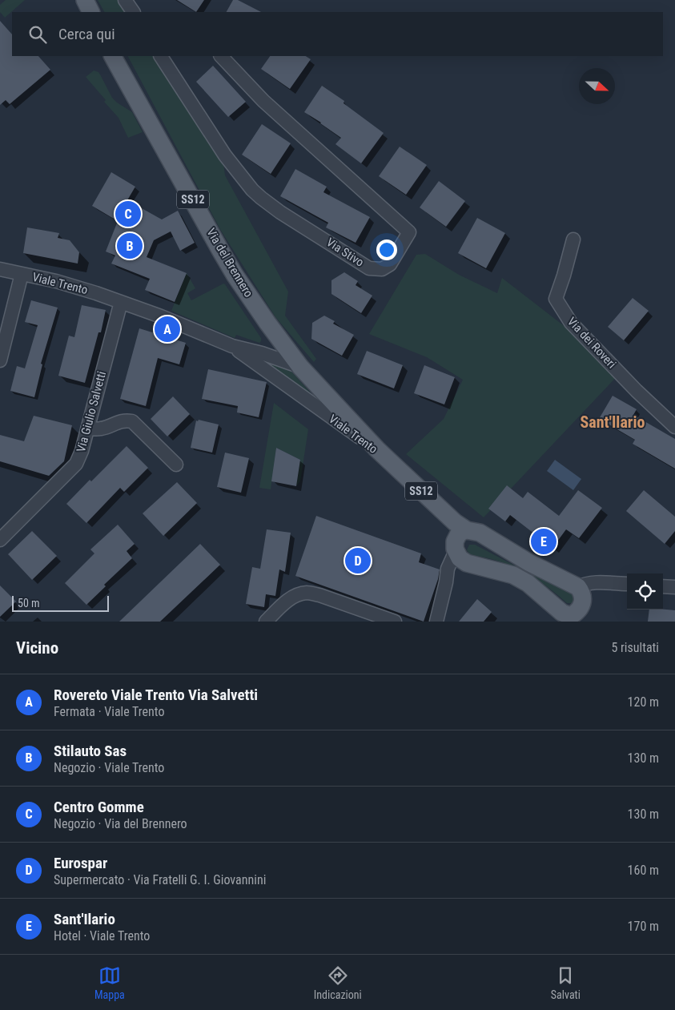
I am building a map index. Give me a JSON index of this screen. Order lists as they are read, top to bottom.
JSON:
{
  "streets": {
    "main road": ["SS12", "Via del Brennero", "Viale Trento"],
    "street": ["Via Stivo", "Via dei Roveri", "Via Giulio Salvetti"]
  },
  "crossings": [
    ["Via del Brennero", "Viale Trento"],
    ["Viale Trento", "Via Giulio Salvetti"]
  ],
  "districts": ["Sant'Ilario"],
  "scale_bar": "50 m",
  "north": "right",
  "page": {
    "search": "Cerca qui",
    "pins": [
      "C",
      "B",
      "A",
      "E",
      "D"
    ],
    "scale": "50 m",
    "heading": ["Vicino", "5 risultati"],
    "list": [
      {
        "mark": "A",
        "name": "Rovereto Viale Trento Via Salvetti",
        "note": "Fermata · Viale Trento",
        "value": "120 m"
      },
      {
        "mark": "B",
        "name": "Stilauto Sas",
        "note": "Negozio · Viale Trento",
        "value": "130 m"
      },
      {
        "mark": "C",
        "name": "Centro Gomme",
        "note": "Negozio · Via del Brennero",
        "value": "130 m"
      },
      {
        "mark": "D",
        "name": "Eurospar",
        "note": "Supermercato · Via Fratelli G. I. Giovannini",
        "value": "160 m"
      },
      {
        "mark": "E",
        "name": "Sant'Ilario",
        "note": "Hotel · Viale Trento",
        "value": "170 m"
      }
    ],
    "nav": ["Mappa", "Indicazioni", "Salvati"]
  }
}
